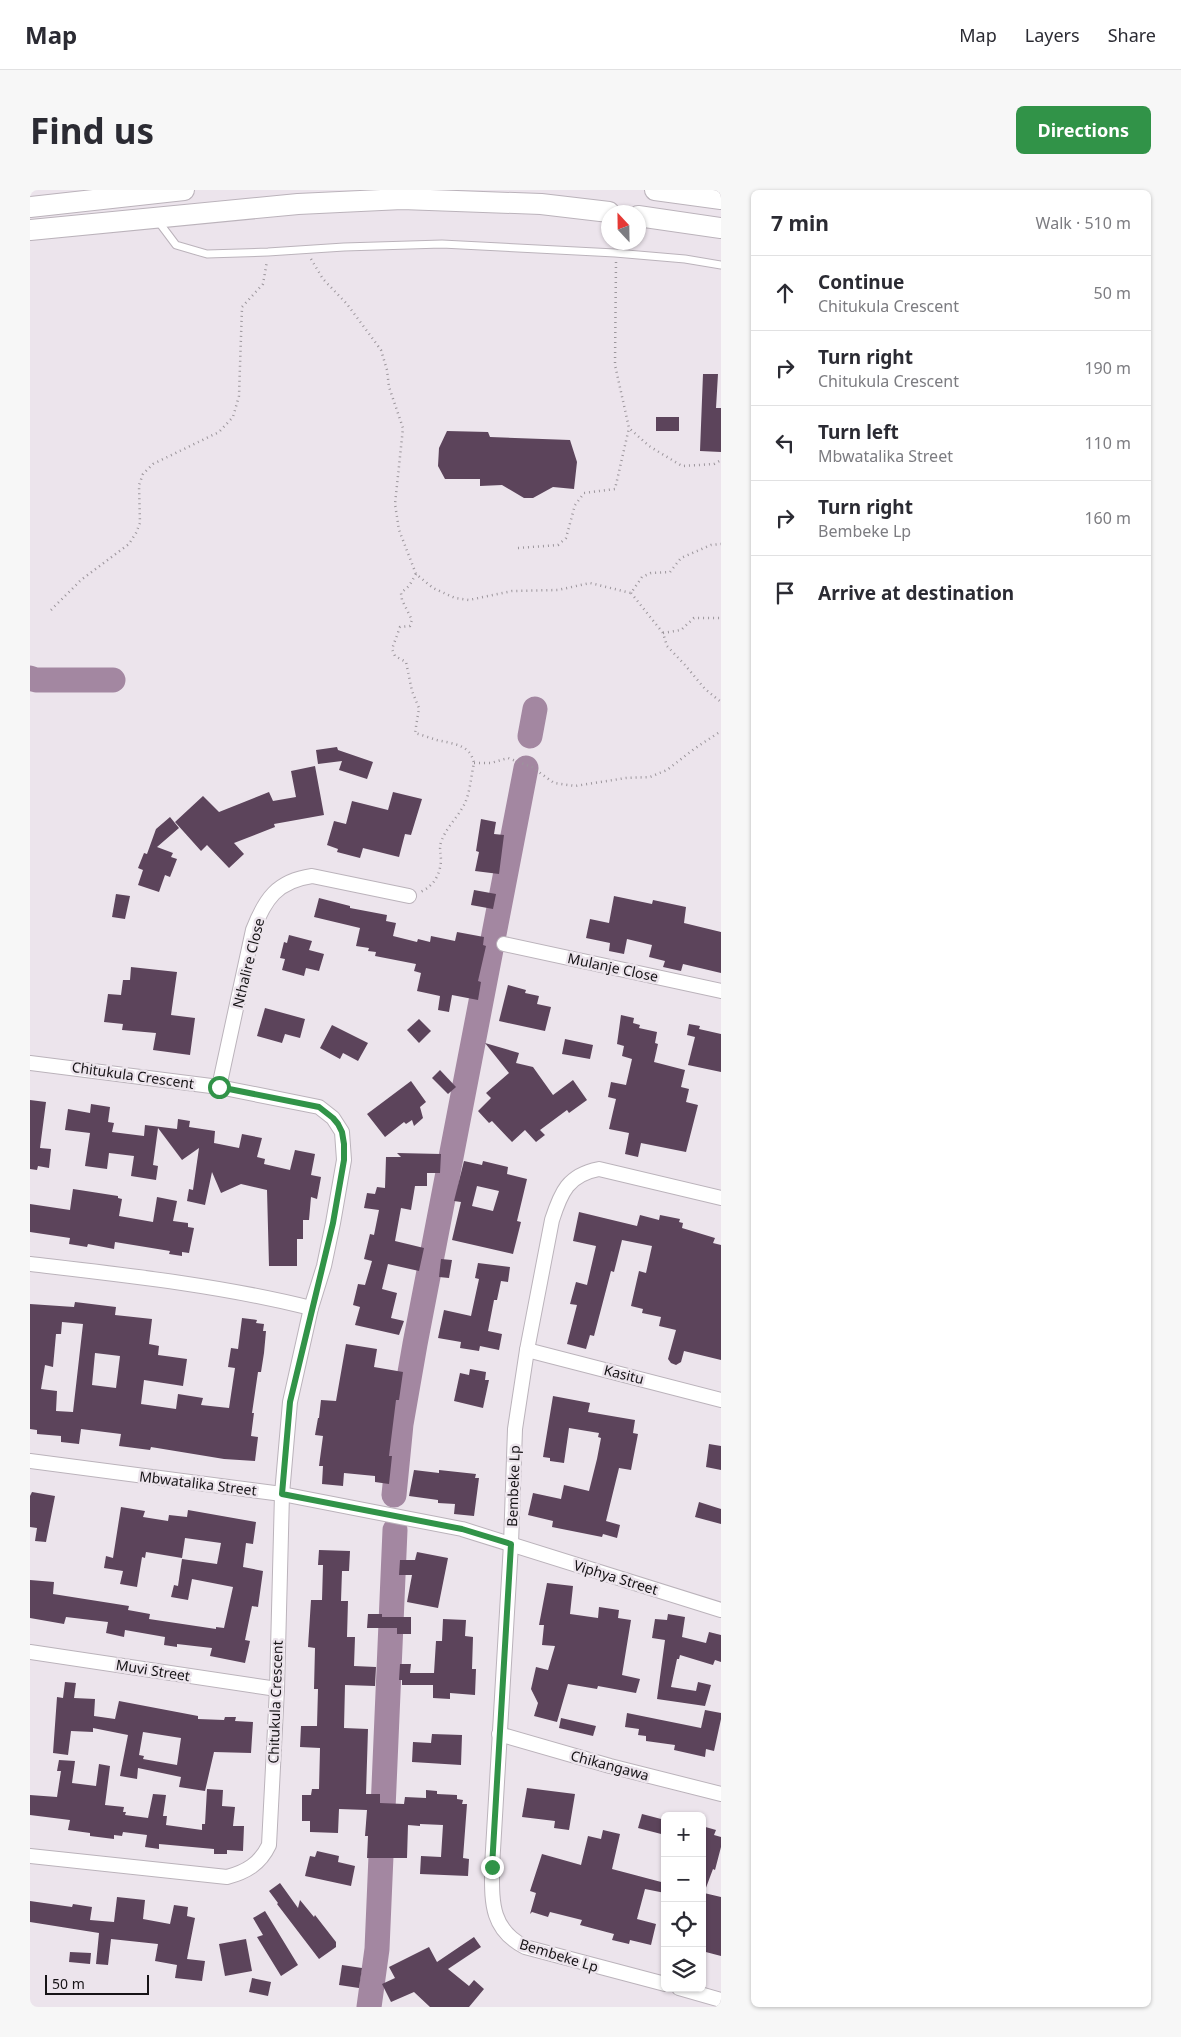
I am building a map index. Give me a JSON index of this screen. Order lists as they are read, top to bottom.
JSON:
{
  "streets": {
    "street": [
      "Nthalire Close",
      "Mulanje Close",
      "Chitukula Crescent",
      "Kasitu",
      "Mbwatalika Street",
      "Bembeke Lp",
      "Viphya Street",
      "Muvi Street",
      "Chikangawa"
    ]
  },
  "crossings": [
    ["Nthalire Close", "Chitukula Crescent"],
    ["Chitukula Crescent", "Mbwatalika Street"],
    ["Chitukula Crescent", "Muvi Street"],
    ["Kasitu", "Bembeke Lp"],
    ["Mbwatalika Street", "Bembeke Lp"],
    ["Mbwatalika Street", "Viphya Street"],
    ["Bembeke Lp", "Viphya Street"],
    ["Bembeke Lp", "Chikangawa"]
  ],
  "scale_bar": "50 m",
  "north": "top",
  "page": {
    "header": "Map",
    "nav": ["Map", "Layers", "Share"],
    "buttons": "Directions",
    "title": "Find us",
    "heading": ["7 min", "Walk · 510 m"],
    "list": [
      ["Continue", "Chitukula Crescent", "50 m"],
      ["Turn right", "Chitukula Crescent", "190 m"],
      ["Turn left", "Mbwatalika Street", "110 m"],
      ["Turn right", "Bembeke Lp", "160 m"],
      "Arrive at destination"
    ],
    "map_buttons": ["+", "−"],
    "scale": "50 m"
  }
}
